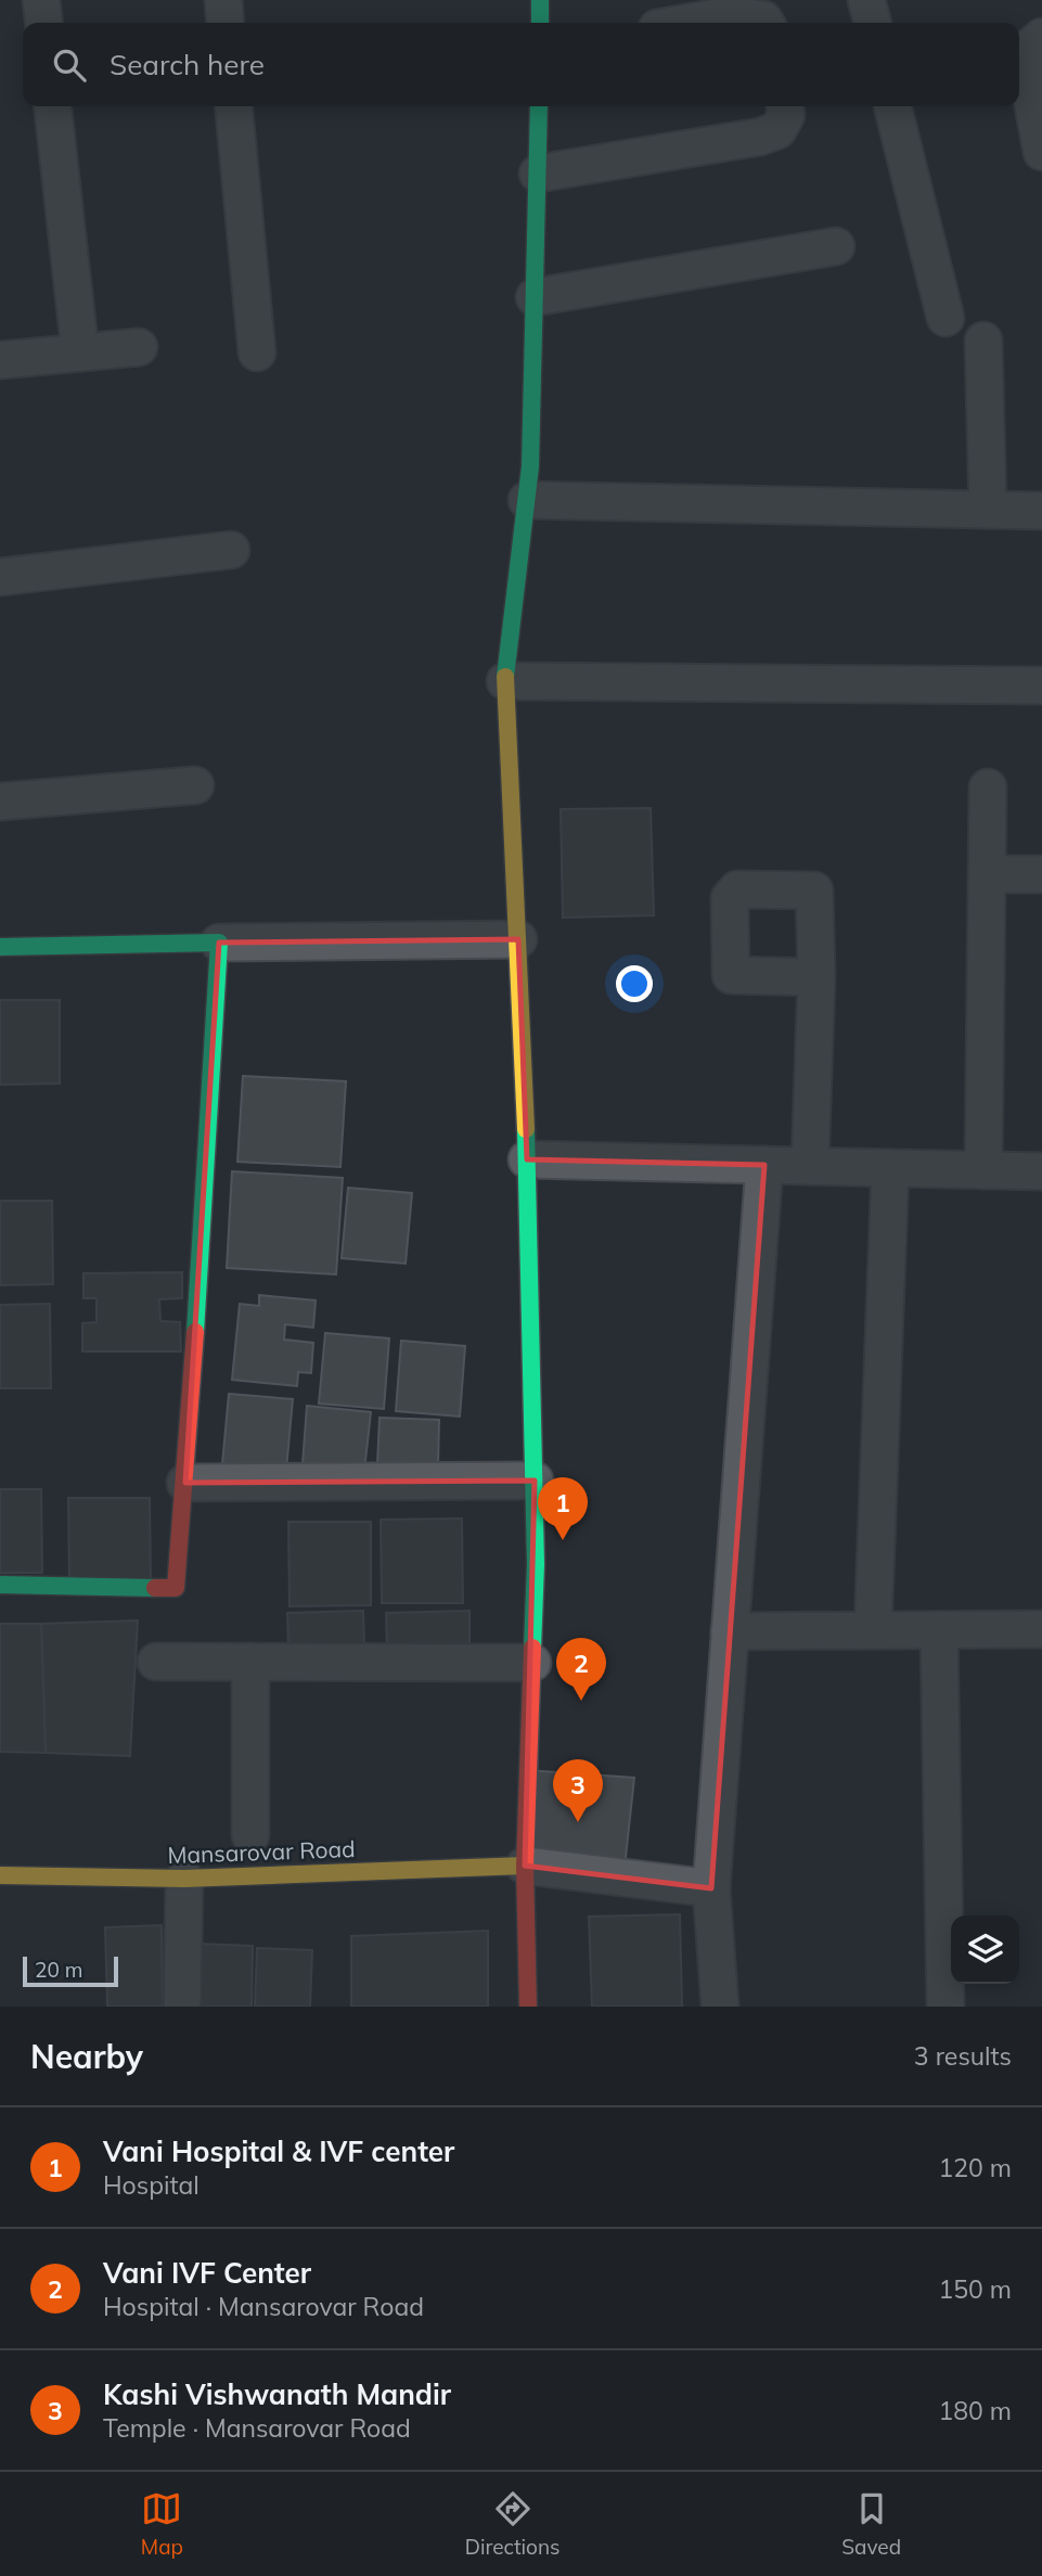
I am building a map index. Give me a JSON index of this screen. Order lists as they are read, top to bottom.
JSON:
{
  "streets": {
    "main road": ["Mansarovar Road"]
  },
  "scale_bar": "20 m",
  "page": {
    "search": "Search here",
    "pins": ["1", "2", "3"],
    "scale": "20 m",
    "heading": ["Nearby", "3 results"],
    "list": [
      {
        "mark": "1",
        "name": "Vani Hospital & IVF center",
        "note": "Hospital",
        "value": "120 m"
      },
      {
        "mark": "2",
        "name": "Vani IVF Center",
        "note": "Hospital · Mansarovar Road",
        "value": "150 m"
      },
      {
        "mark": "3",
        "name": "Kashi Vishwanath Mandir",
        "note": "Temple · Mansarovar Road",
        "value": "180 m"
      }
    ],
    "nav": ["Map", "Directions", "Saved"]
  }
}
